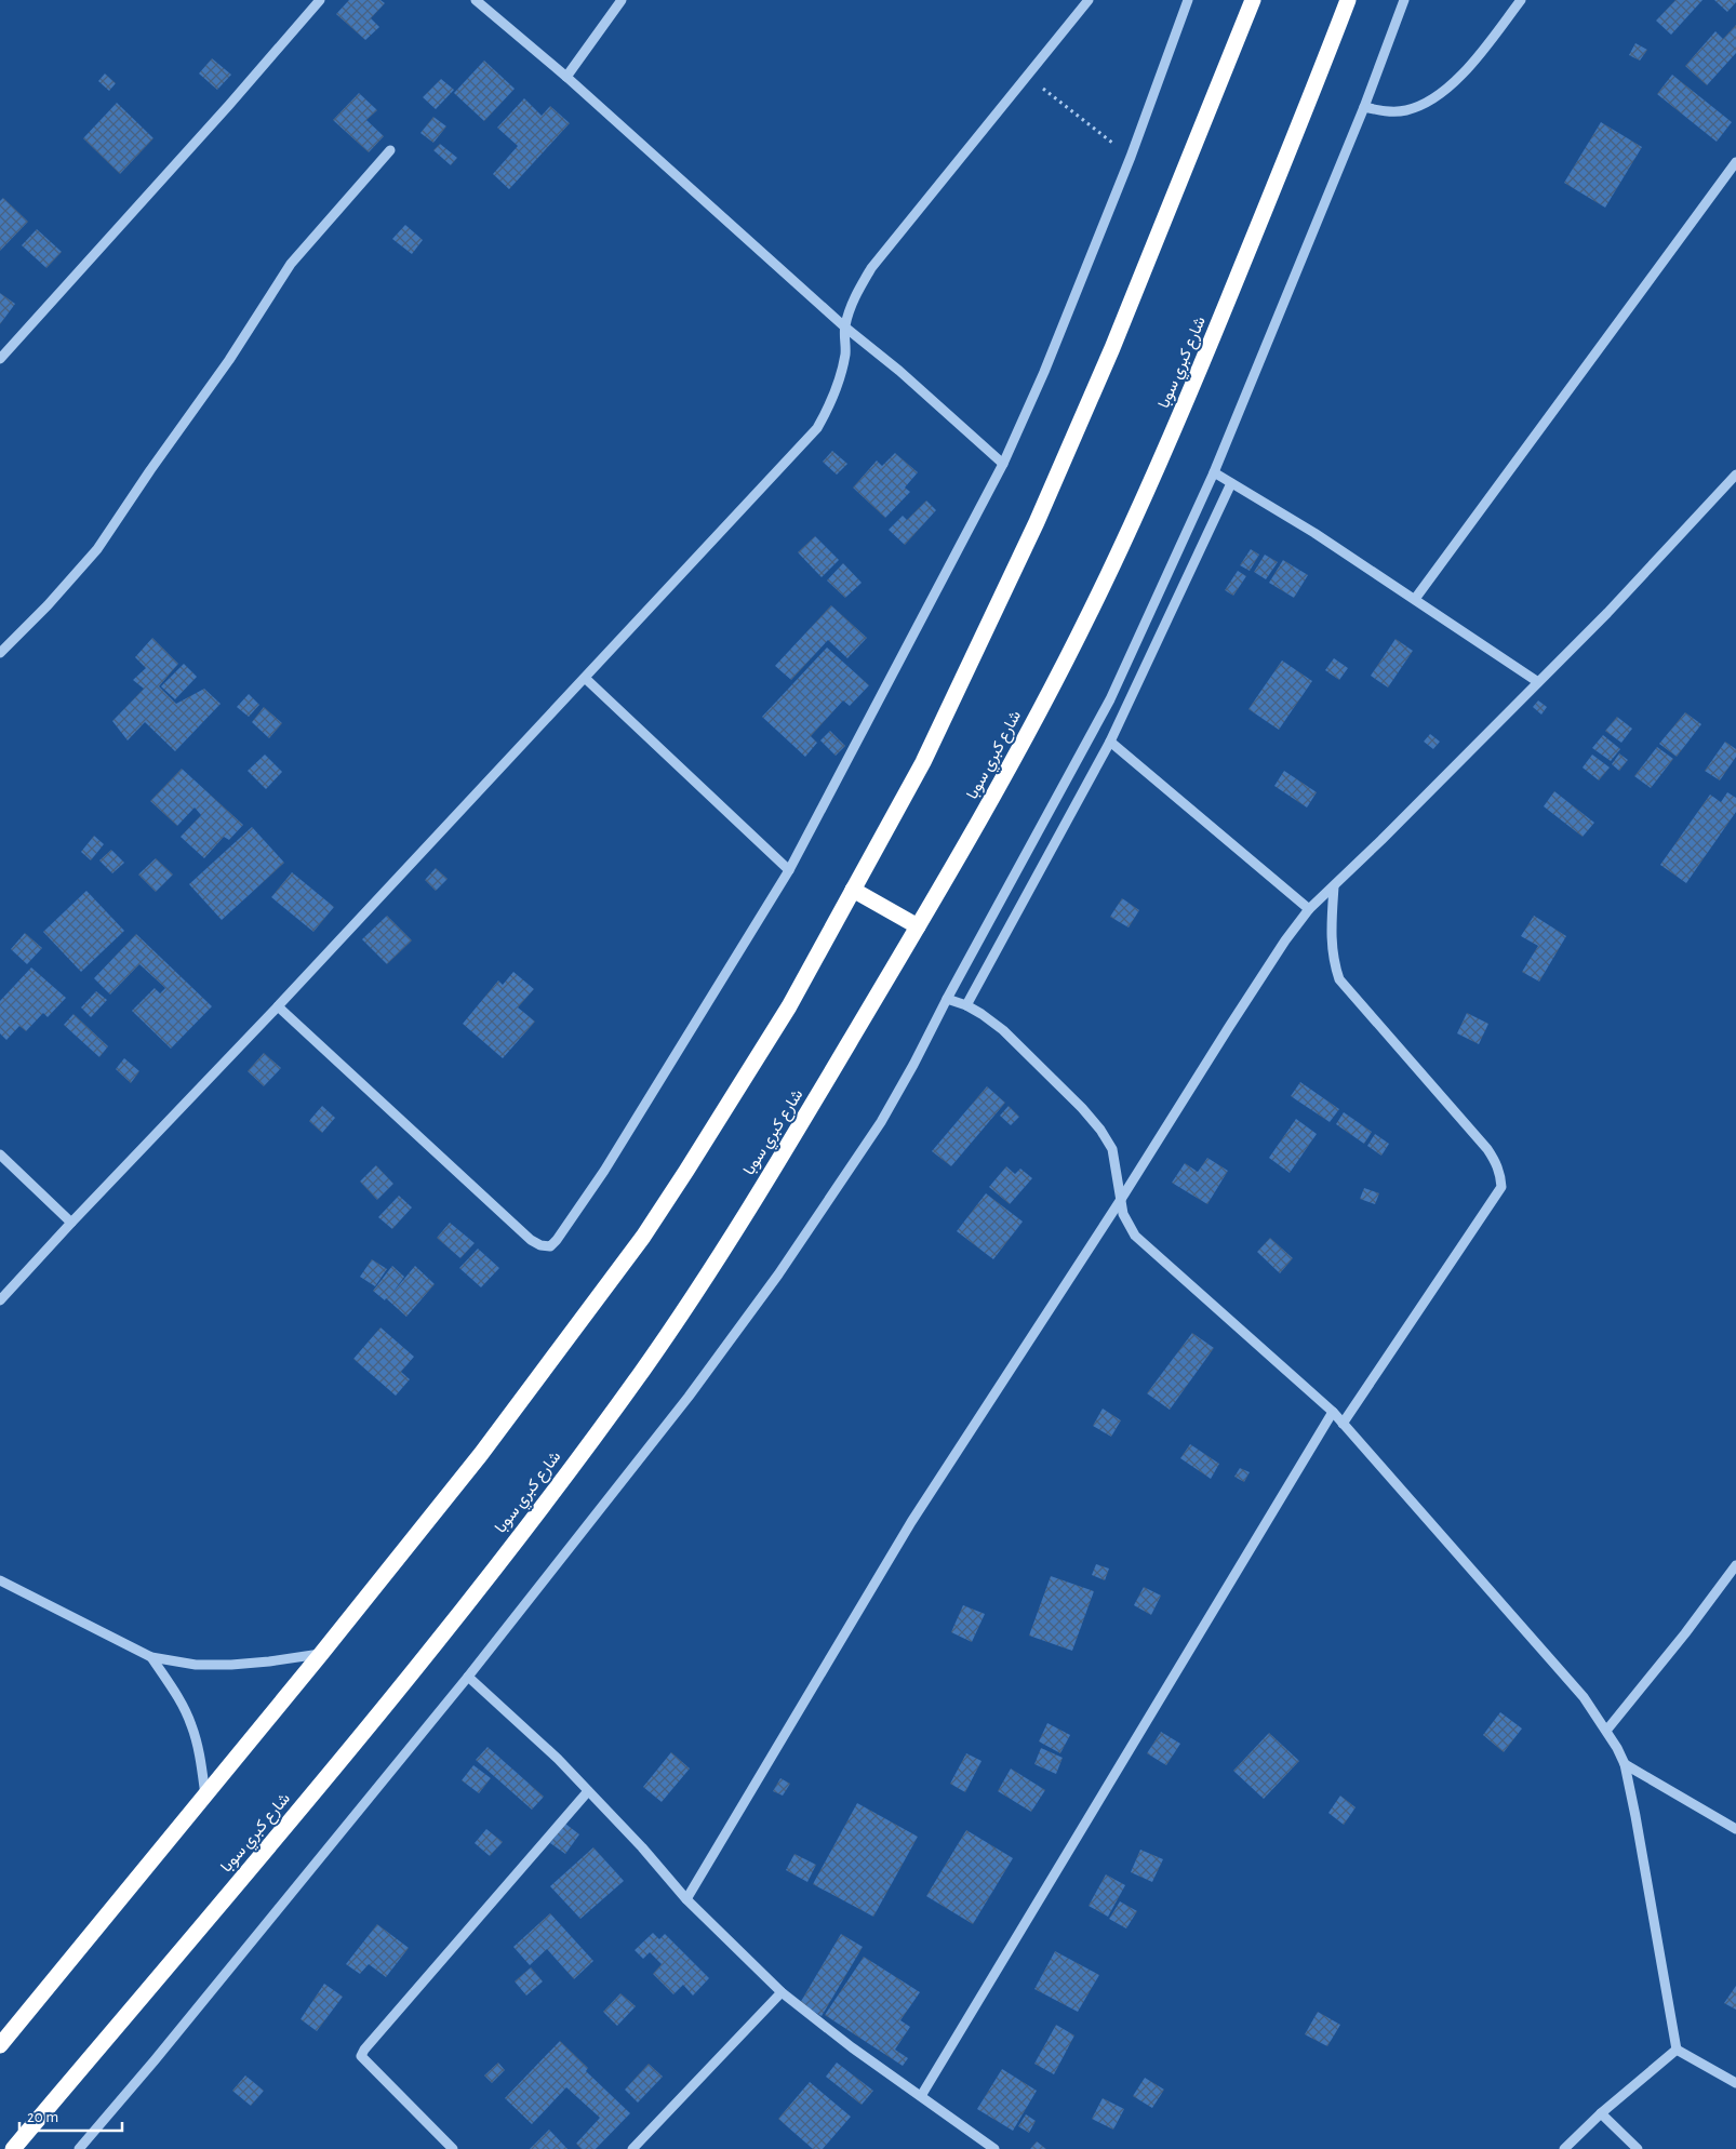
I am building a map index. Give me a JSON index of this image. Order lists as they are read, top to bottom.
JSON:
{
  "streets": {
    "highway": ["شارع كبري سوبا"]
  },
  "scale_bar": "20 m"
}
